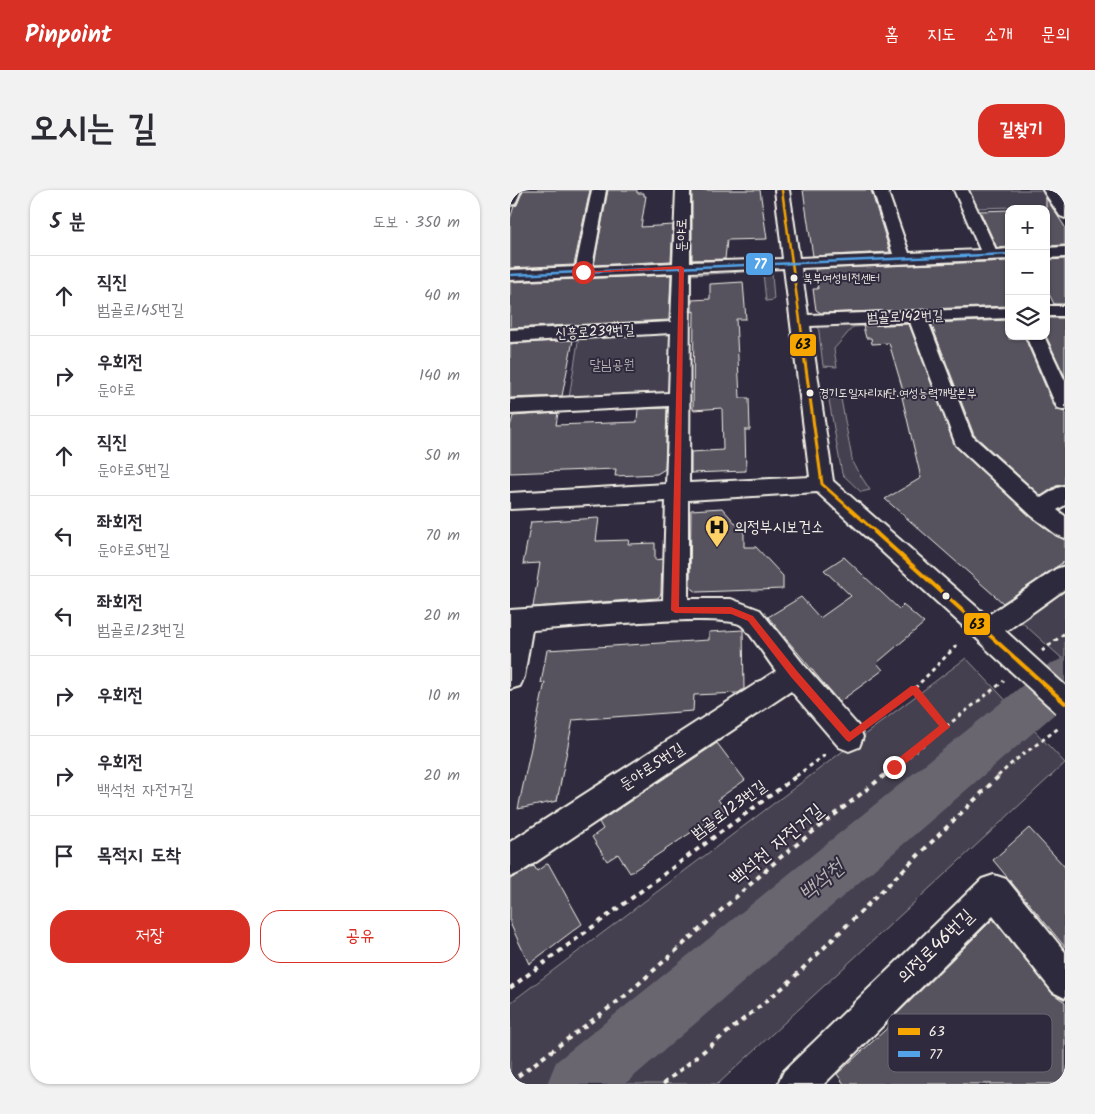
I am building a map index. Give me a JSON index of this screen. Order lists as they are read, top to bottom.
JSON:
{
  "streets": {
    "street": [
      "둔야로",
      "범골로142번길",
      "신흥로239번길",
      "둔야로5번길",
      "의정로46번길"
    ],
    "path": ["범골로123번길", "백석천 자전거길"]
  },
  "crossings": [
    ["둔야로", "신흥로239번길"]
  ],
  "water": ["백석천"],
  "parks": ["달님공원"],
  "places": {
    "other": ["북부여성비전센터", "경기도일자리재단.여성능력개발본부"],
    "hospital": ["의정부시보건소"]
  },
  "lines": ["transit line 63", "transit line 77"],
  "legend": ["63", "77"],
  "page": {
    "header": "Pinpoint",
    "nav": [
      "홈",
      "지도",
      "소개",
      "문의"
    ],
    "title": "오시는 길",
    "buttons": [
      "길찾기",
      ["저장", "공유"]
    ],
    "heading": ["5 분", "도보 · 350 m"],
    "map_buttons": ["+", "−"],
    "list": [
      ["직진", "범골로145번길", "40 m"],
      ["우회전", "둔야로", "140 m"],
      ["직진", "둔야로5번길", "50 m"],
      ["좌회전", "둔야로5번길", "70 m"],
      ["좌회전", "범골로123번길", "20 m"],
      ["우회전", "10 m"],
      ["우회전", "백석천 자전거길", "20 m"],
      "목적지 도착"
    ]
  }
}
